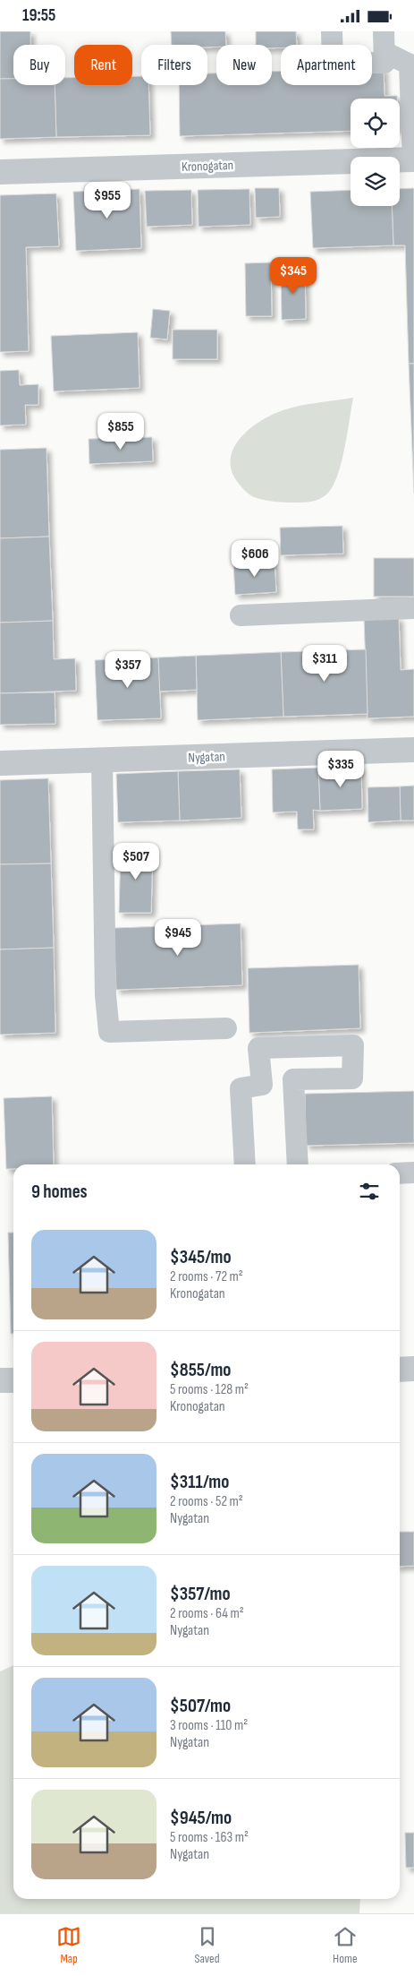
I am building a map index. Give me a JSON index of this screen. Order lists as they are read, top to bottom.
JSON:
{
  "streets": {
    "street": ["Kronogatan", "Nygatan"]
  },
  "page": {
    "status": "19:55",
    "chip": [
      "Buy",
      "Rent",
      "Filters",
      "New",
      "Apartment"
    ],
    "price": [
      "$955",
      "$345",
      "$855",
      "$606",
      "$311",
      "$357",
      "$335",
      "$507",
      "$945"
    ],
    "heading": "9 homes",
    "list": [
      {
        "name": "$345/mo",
        "note": "2 rooms · 72 m² · Kronogatan"
      },
      {
        "name": "$855/mo",
        "note": "5 rooms · 128 m² · Kronogatan"
      },
      {
        "name": "$311/mo",
        "note": "2 rooms · 52 m² · Nygatan"
      },
      {
        "name": "$357/mo",
        "note": "2 rooms · 64 m² · Nygatan"
      },
      {
        "name": "$507/mo",
        "note": "3 rooms · 110 m² · Nygatan"
      },
      {
        "name": "$945/mo",
        "note": "5 rooms · 163 m² · Nygatan"
      }
    ],
    "tabs": ["Map", "Saved", "Home"]
  }
}
